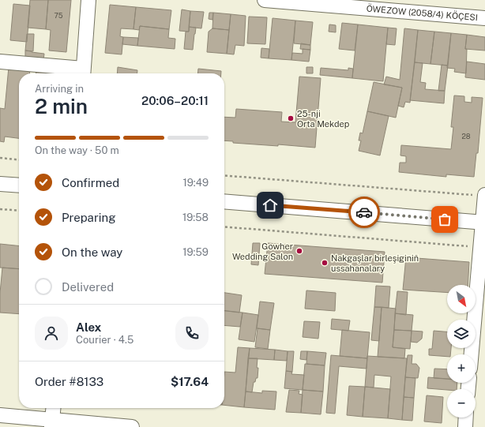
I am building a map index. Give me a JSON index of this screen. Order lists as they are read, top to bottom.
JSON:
{
  "streets": {
    "street": ["ÖWEZOW (2058/4) KÖÇESI"]
  },
  "places": ["25-nji Orta Mekdep", "Gowher Wedding Salon", "Nakgaşlar birleşiginiň ussahanalary"],
  "house_numbers": ["75", "28"],
  "north": "bottom right",
  "page": {
    "heading": ["2 min", "Arriving in", "20:06–20:11"],
    "panel": [
      "Alex",
      "Courier · 4.5",
      "Order #8133",
      "$17.64"
    ],
    "bar": "On the way · 50 m",
    "list": [
      ["Confirmed", "19:49"],
      ["Preparing", "19:58"],
      ["On the way", "19:59"],
      "Delivered"
    ],
    "map_buttons": ["+", "−"]
  }
}
